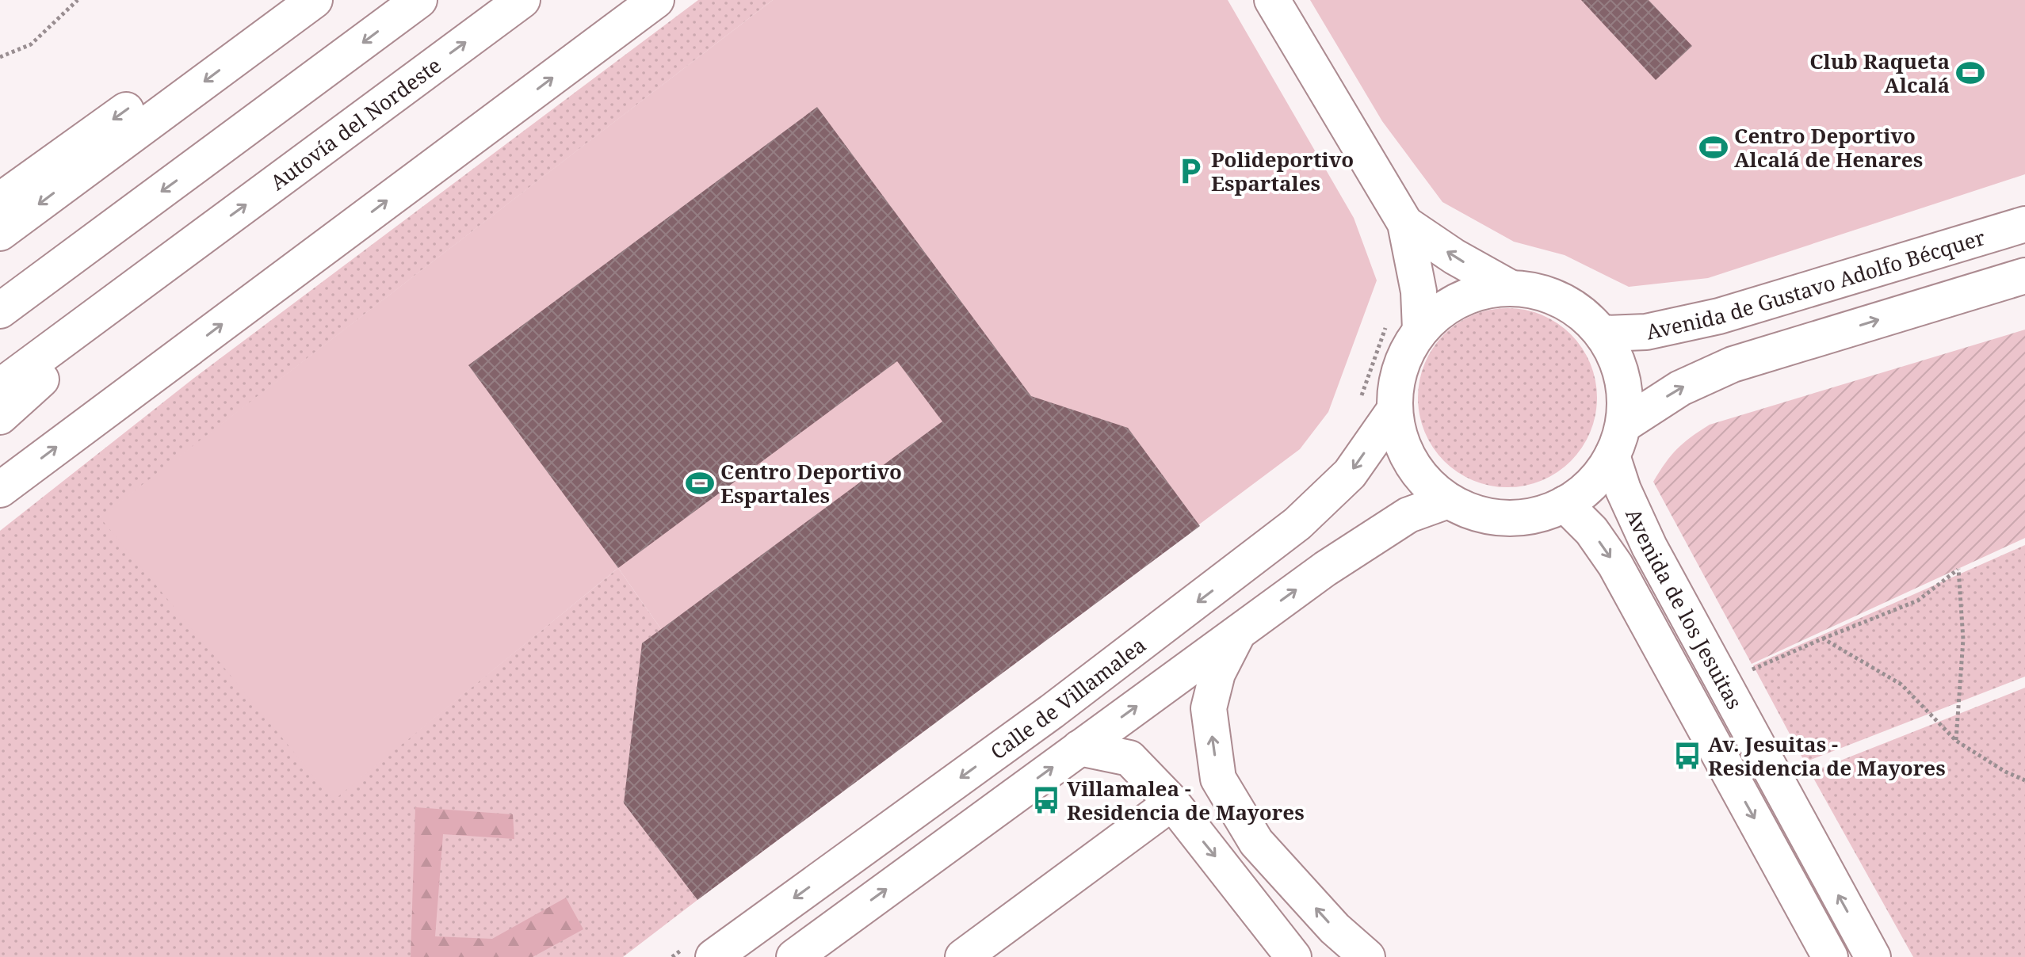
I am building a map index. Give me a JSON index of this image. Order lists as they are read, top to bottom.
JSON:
{
  "streets": {
    "main road": [
      "Autovía del Nordeste",
      "Avenida de Gustavo Adolfo Bécquer",
      "Avenida de los Jesuitas",
      "Calle de Villamalea"
    ]
  },
  "crossings": [
    ["Avenida de Gustavo Adolfo Bécquer", "Avenida de los Jesuitas"]
  ],
  "places": {
    "sports": ["Club Raqueta Alcalá", "Centro Deportivo Alcalá de Henares", "Centro Deportivo Espartales"],
    "parking": ["Polideportivo Espartales"],
    "bus stop": ["Av. Jesuitas - Residencia de Mayores", "Villamalea - Residencia de Mayores"]
  }
}
